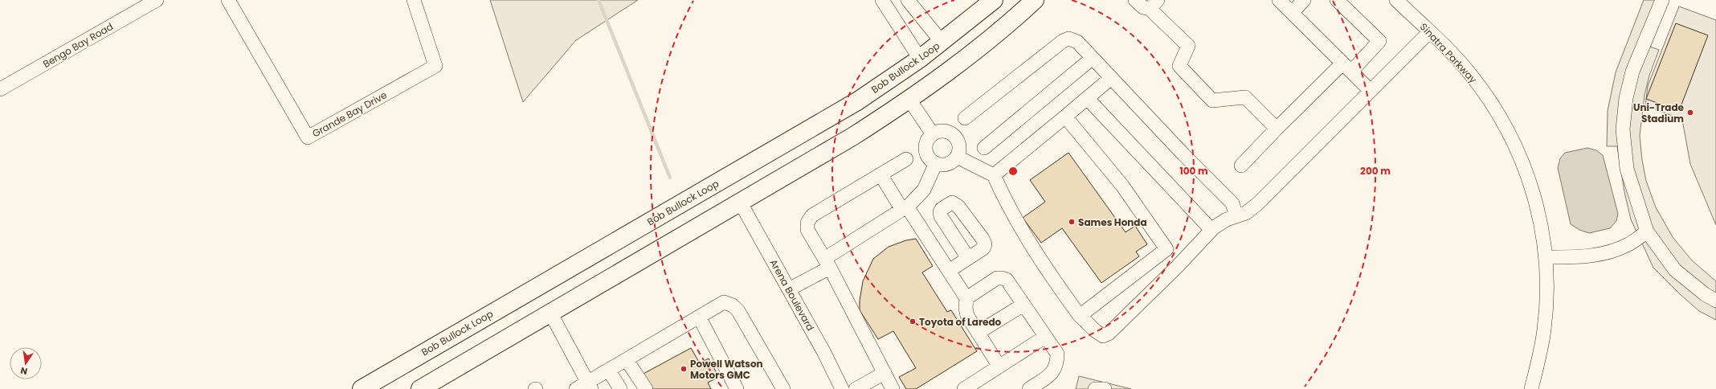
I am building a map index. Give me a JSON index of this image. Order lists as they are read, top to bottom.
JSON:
{
  "streets": {
    "highway": ["Bob Bullock Loop"],
    "street": [
      "Bengo Bay Road",
      "Sinatra Parkway",
      "Grande Bay Drive",
      "Arena Boulevard"
    ]
  },
  "places": [
    "Uni-Trade Stadium",
    "Sames Honda",
    "Toyota of Laredo",
    "Powell Watson Motors GMC"
  ],
  "north": "bottom",
  "rings": ["100 m", "200 m"]
}
